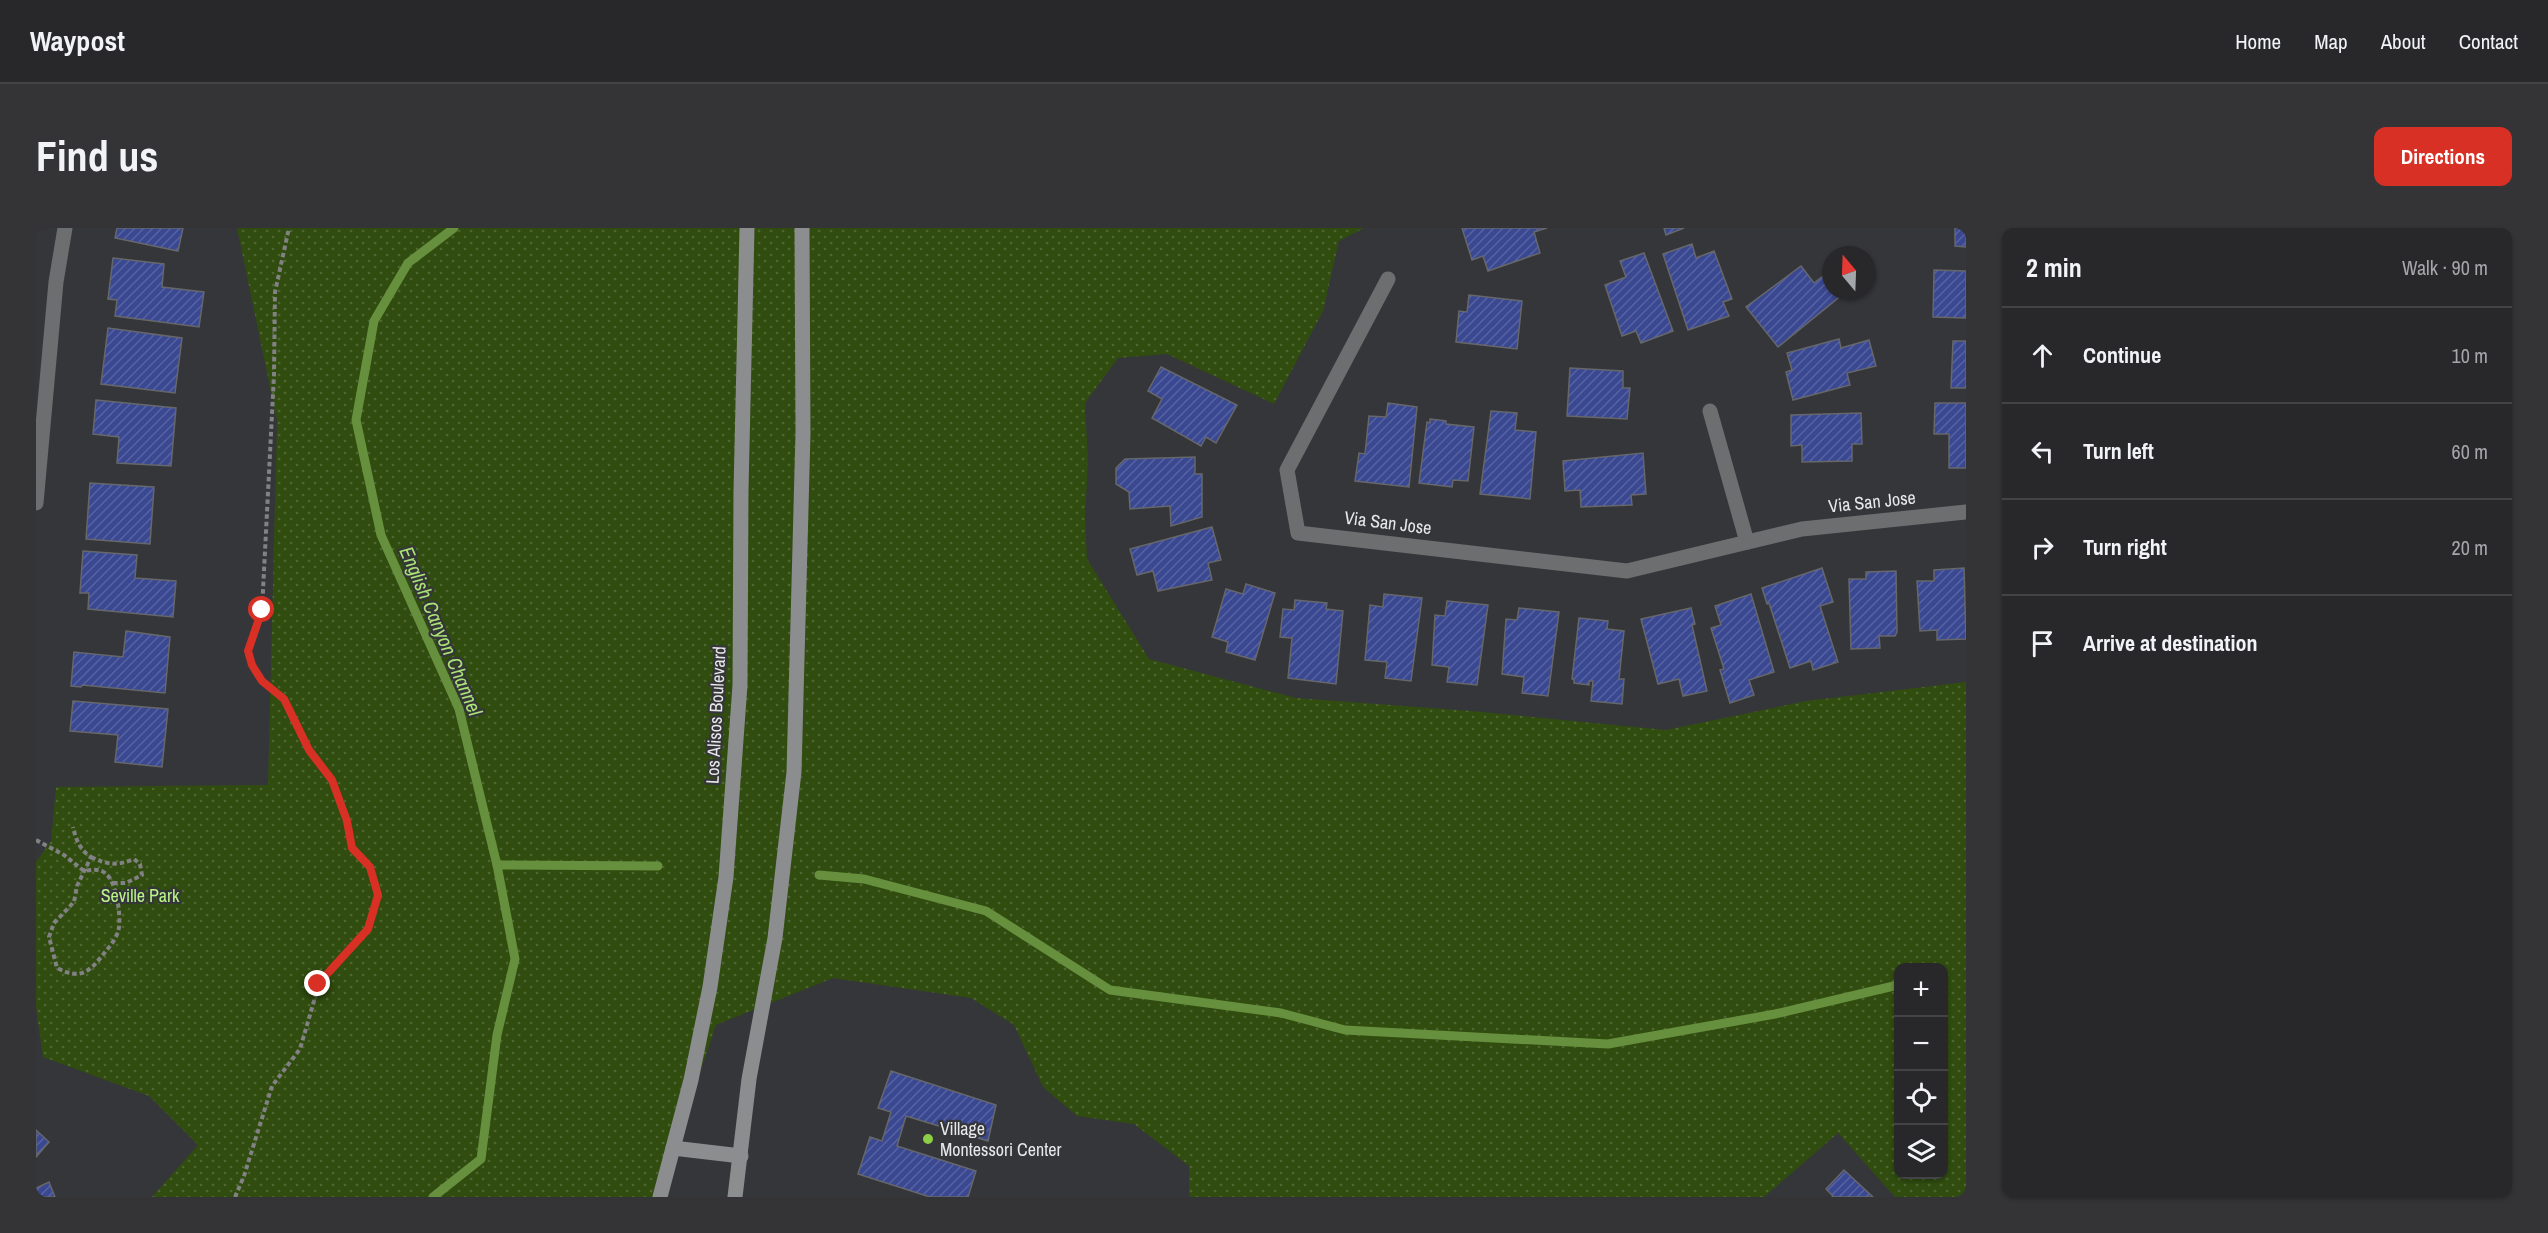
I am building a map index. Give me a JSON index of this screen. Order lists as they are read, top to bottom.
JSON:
{
  "streets": {
    "main road": ["Los Alisos Boulevard"],
    "street": ["Via San Jose"]
  },
  "water": ["English Canyon Channel"],
  "parks": ["Seville Park"],
  "places": ["Village Montessori Center"],
  "north": "top",
  "page": {
    "header": "Waypost",
    "nav": [
      "Home",
      "Map",
      "About",
      "Contact"
    ],
    "buttons": "Directions",
    "title": "Find us",
    "heading": ["2 min", "Walk · 90 m"],
    "list": [
      ["Continue", "10 m"],
      ["Turn left", "60 m"],
      ["Turn right", "20 m"],
      "Arrive at destination"
    ],
    "map_buttons": ["+", "−"]
  }
}
